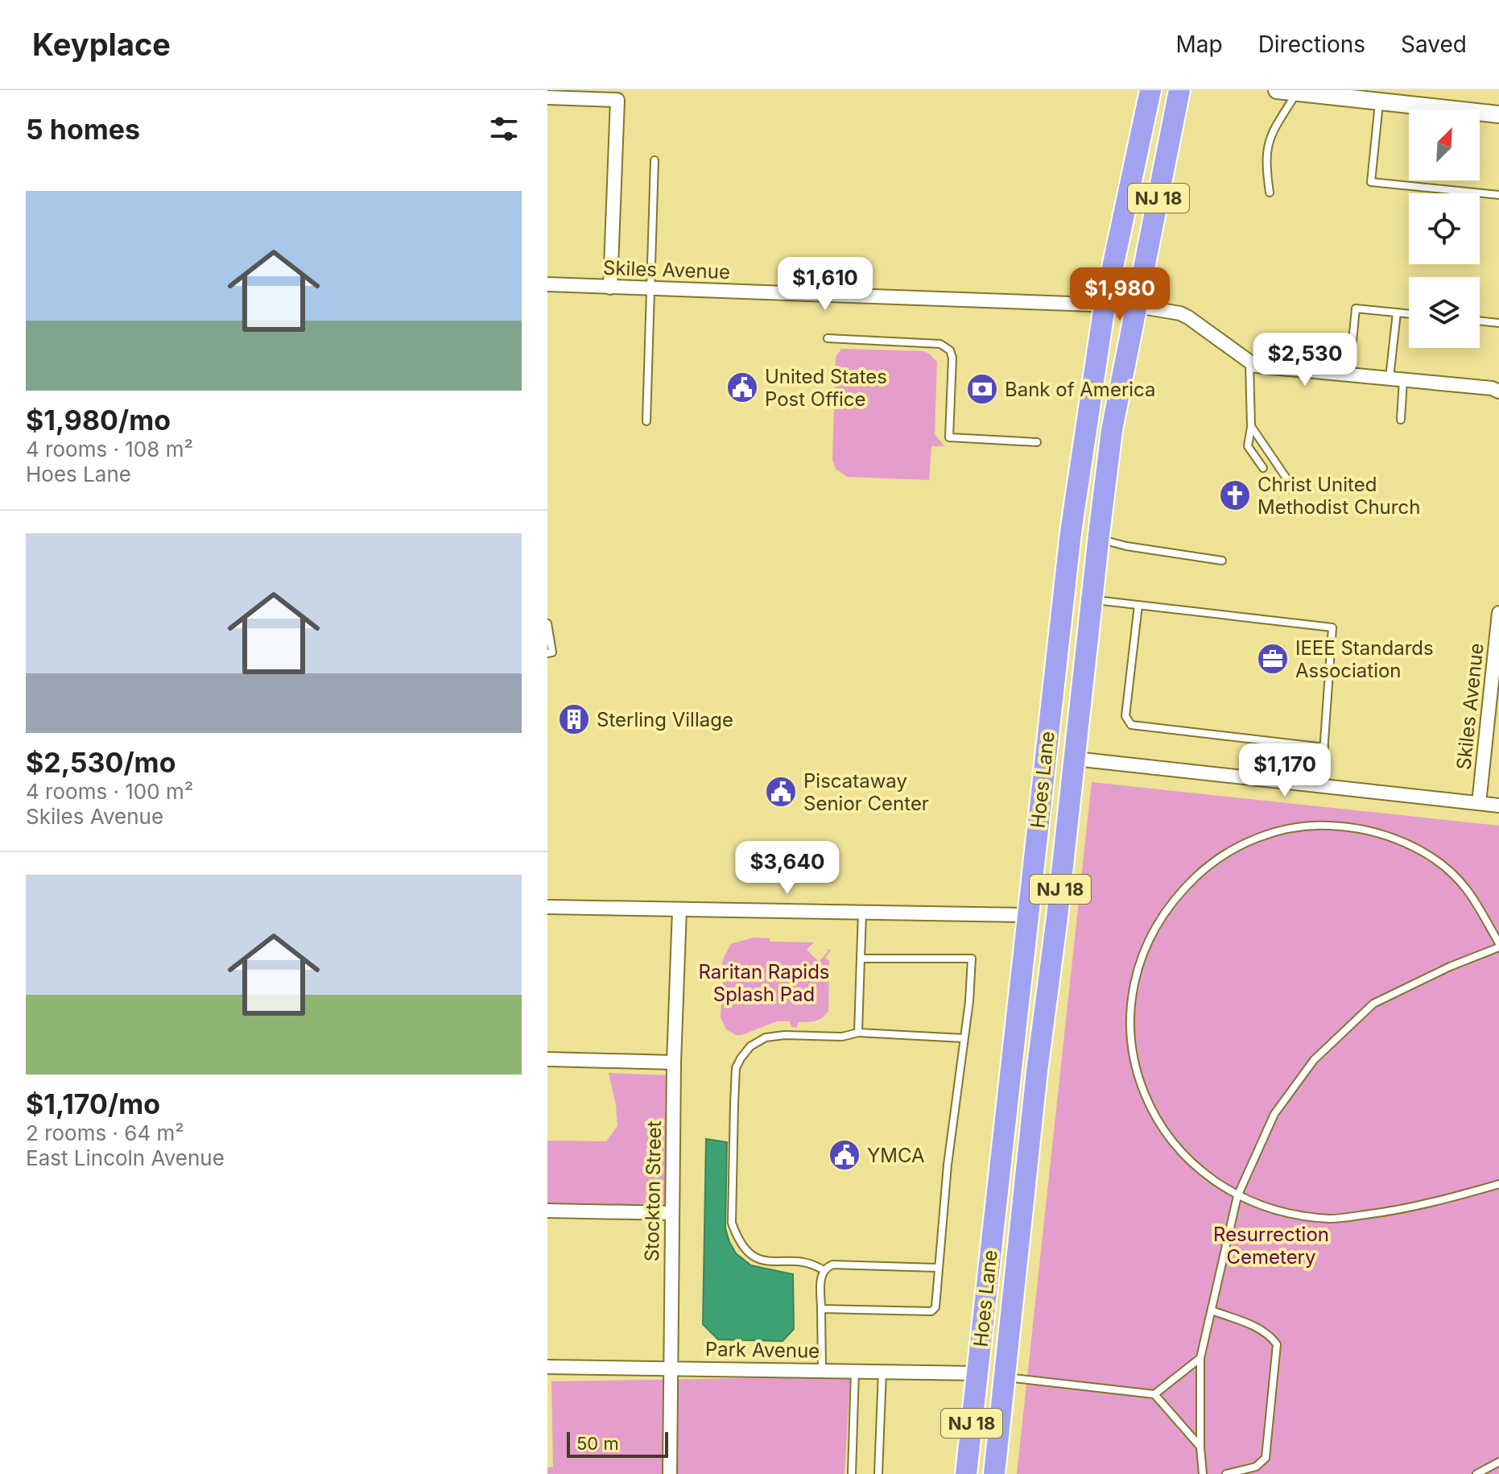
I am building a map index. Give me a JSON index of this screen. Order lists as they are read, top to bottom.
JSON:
{
  "streets": {
    "highway": ["NJ 18", "Hoes Lane"],
    "street": ["Skiles Avenue", "Stockton Street", "Park Avenue"]
  },
  "crossings": [
    ["Skiles Avenue", "Hoes Lane"],
    ["Hoes Lane", "Park Avenue"],
    ["Stockton Street", "Park Avenue"]
  ],
  "parks": ["Raritan Rapids Splash Pad", "Resurrection Cemetery"],
  "places": {
    "public building": ["United States Post Office", "Piscataway Senior Center", "YMCA"],
    "bank": ["Bank of America"],
    "church": ["Christ United Methodist Church"],
    "office": ["IEEE Standards Association"],
    "building": ["Sterling Village"]
  },
  "scale_bar": "50 m",
  "north": "top right",
  "page": {
    "header": "Keyplace",
    "nav": ["Map", "Directions", "Saved"],
    "heading": "5 homes",
    "list": [
      {
        "name": "$1,980/mo",
        "note": "4 rooms · 108 m² · Hoes Lane"
      },
      {
        "name": "$2,530/mo",
        "note": "4 rooms · 100 m² · Skiles Avenue"
      },
      {
        "name": "$1,170/mo",
        "note": "2 rooms · 64 m² · East Lincoln Avenue"
      }
    ],
    "price": [
      "$1,610",
      "$1,980",
      "$2,530",
      "$1,170",
      "$3,640"
    ],
    "scale": "50 m"
  }
}
